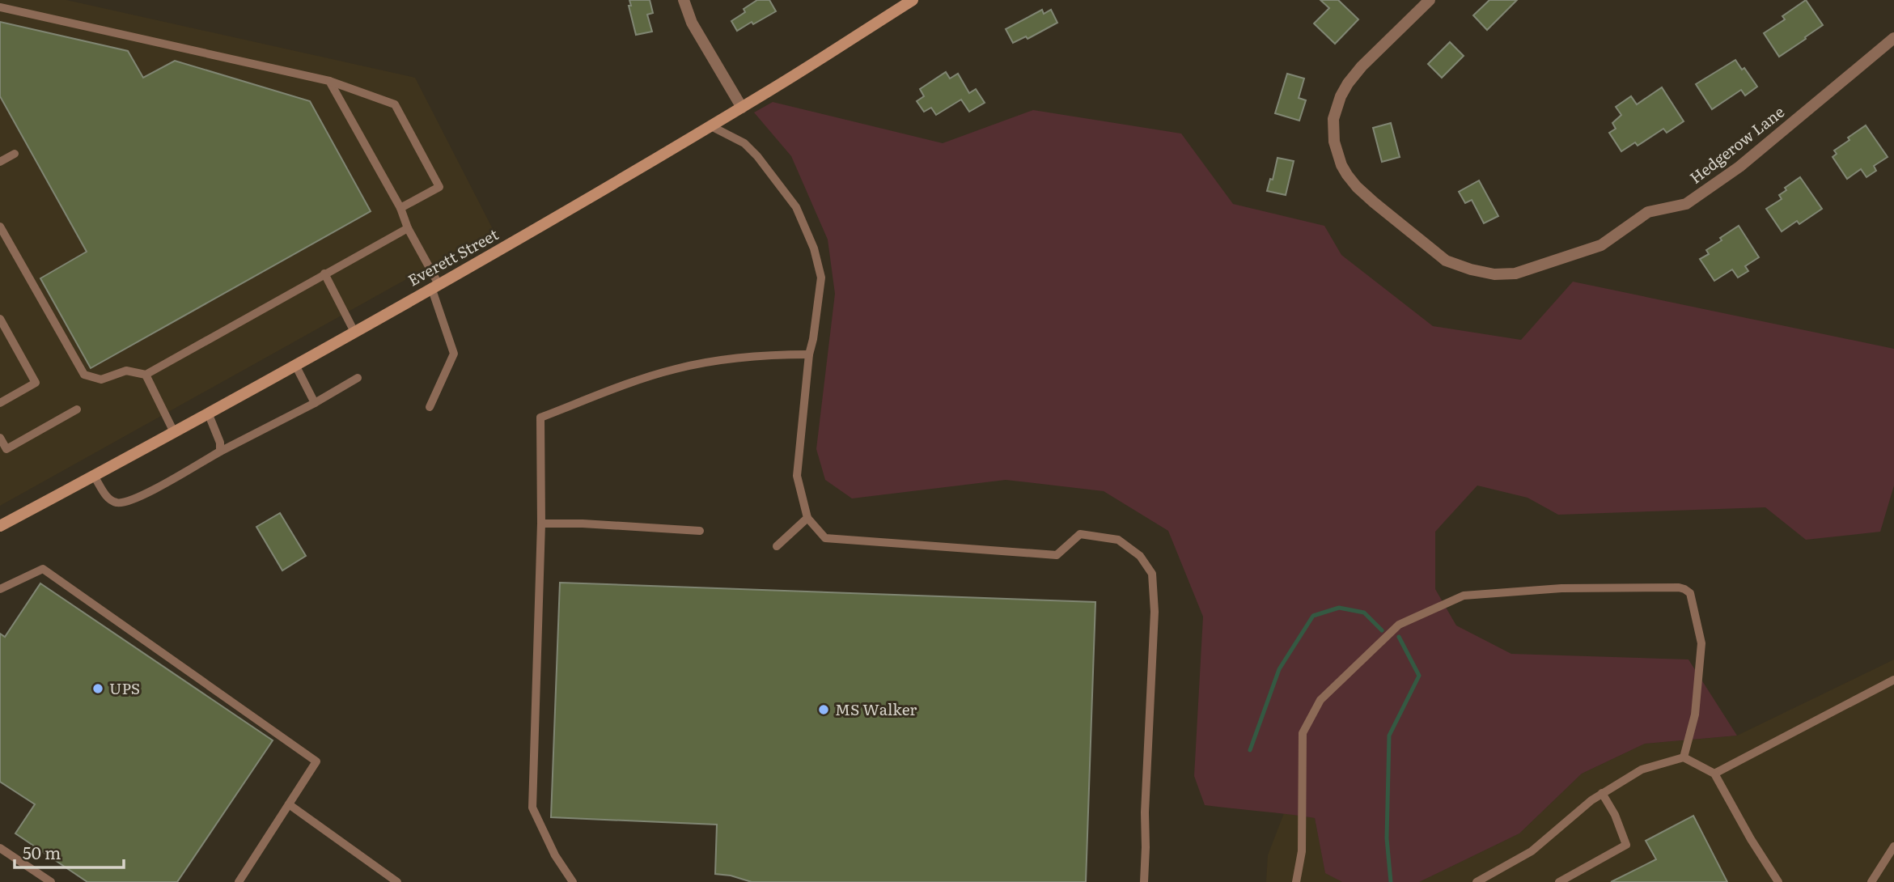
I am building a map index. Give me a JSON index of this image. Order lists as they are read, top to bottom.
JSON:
{
  "streets": {
    "street": ["Hedgerow Lane", "Everett Street"]
  },
  "places": ["UPS", "MS Walker"],
  "scale_bar": "50 m"
}
